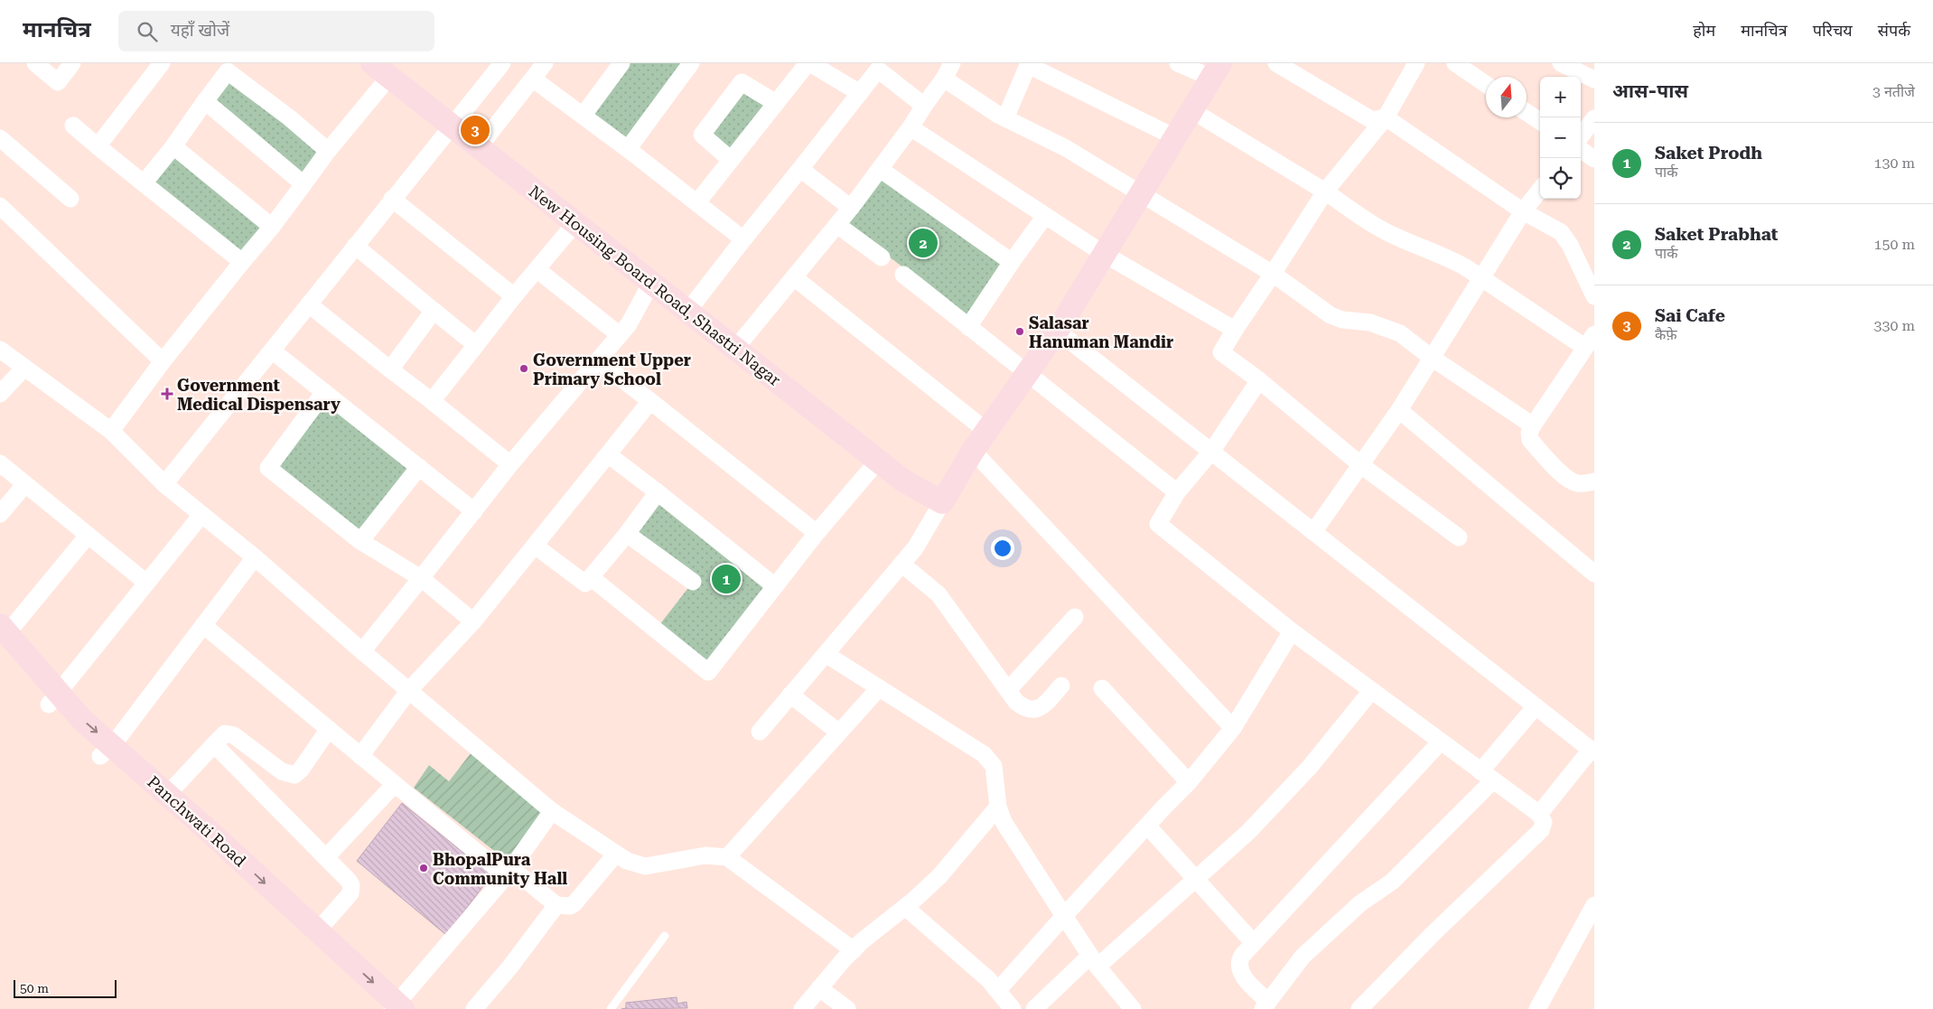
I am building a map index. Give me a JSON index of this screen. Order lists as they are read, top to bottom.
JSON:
{
  "streets": {
    "street": ["New Housing Board Road, Shastri Nagar", "Panchwati Road"]
  },
  "places": {
    "other": ["Salasar Hanuman Mandir", "Government Upper Primary School", "BhopalPura Community Hall"],
    "health": ["Government Medical Dispensary"]
  },
  "scale_bar": "50 m",
  "north": "top",
  "page": {
    "header": "मानचित्र",
    "search": "यहाँ खोजें",
    "nav": [
      "होम",
      "मानचित्र",
      "परिचय",
      "संपर्क"
    ],
    "heading": ["आस-पास", "3 नतीजे"],
    "map_buttons": ["+", "−"],
    "pins": ["3", "2", "1"],
    "list": [
      {
        "mark": "1",
        "name": "Saket Prodh",
        "note": "पार्क",
        "value": "130 m"
      },
      {
        "mark": "2",
        "name": "Saket Prabhat",
        "note": "पार्क",
        "value": "150 m"
      },
      {
        "mark": "3",
        "name": "Sai Cafe",
        "note": "कैफ़े",
        "value": "330 m"
      }
    ],
    "scale": "50 m"
  }
}
